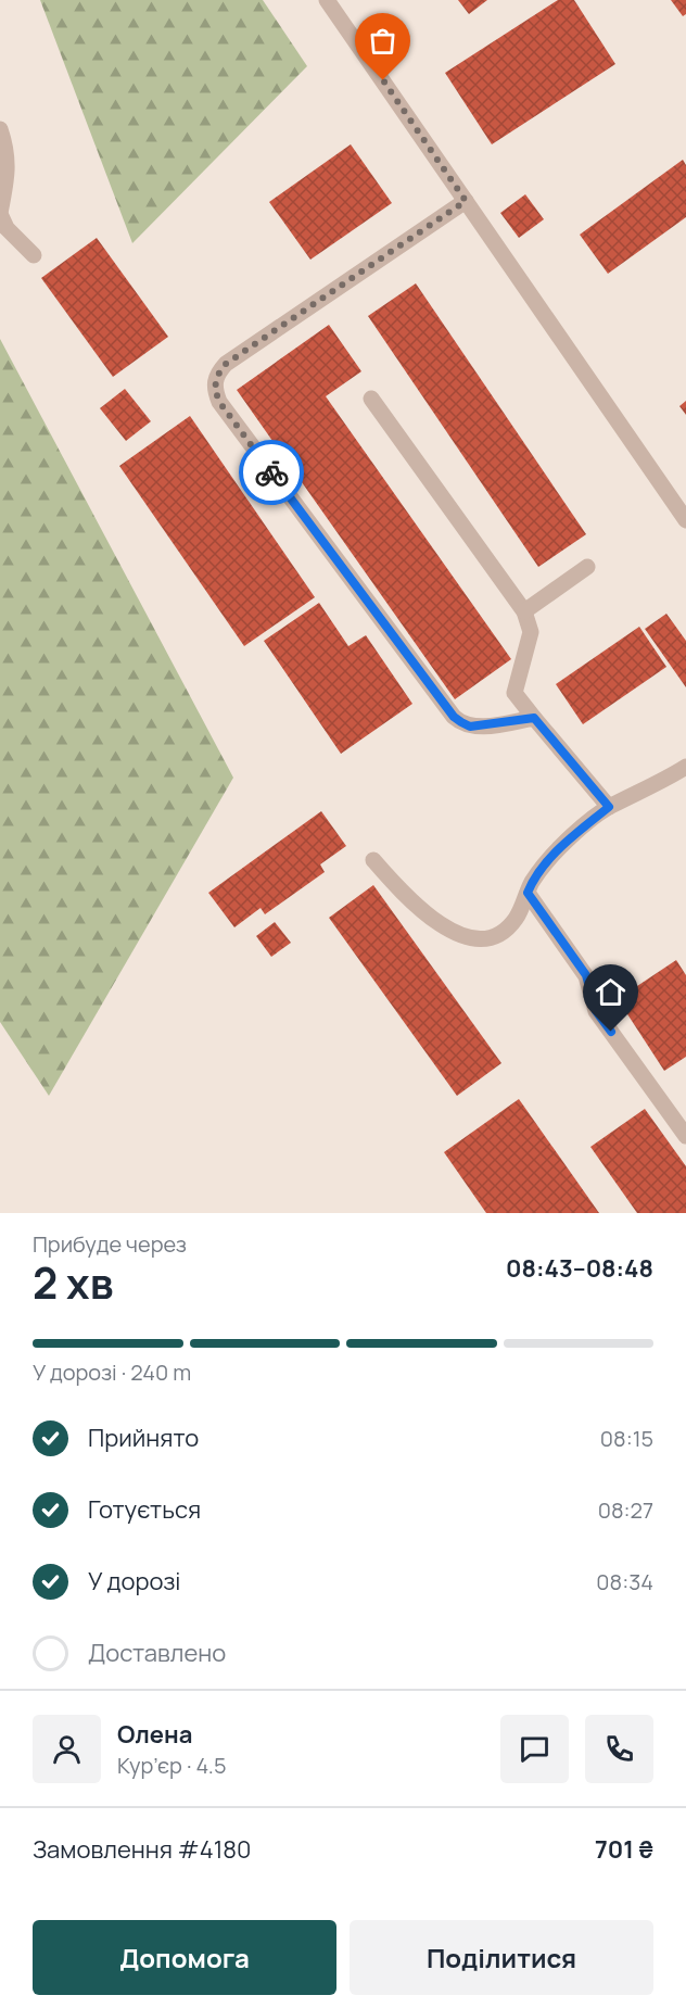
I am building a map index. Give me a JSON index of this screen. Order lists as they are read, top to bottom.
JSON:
{
  "page": {
    "heading": ["2 хв", "Прибуде через", "08:43–08:48"],
    "panel": [
      "Олена",
      "Кур’єр · 4.5",
      "Замовлення #4180",
      "701 ₴"
    ],
    "bar": "У дорозі · 240 m",
    "list": [
      ["Прийнято", "08:15"],
      ["Готується", "08:27"],
      ["У дорозі", "08:34"],
      "Доставлено"
    ],
    "buttons": ["Допомога", "Поділитися"]
  }
}
